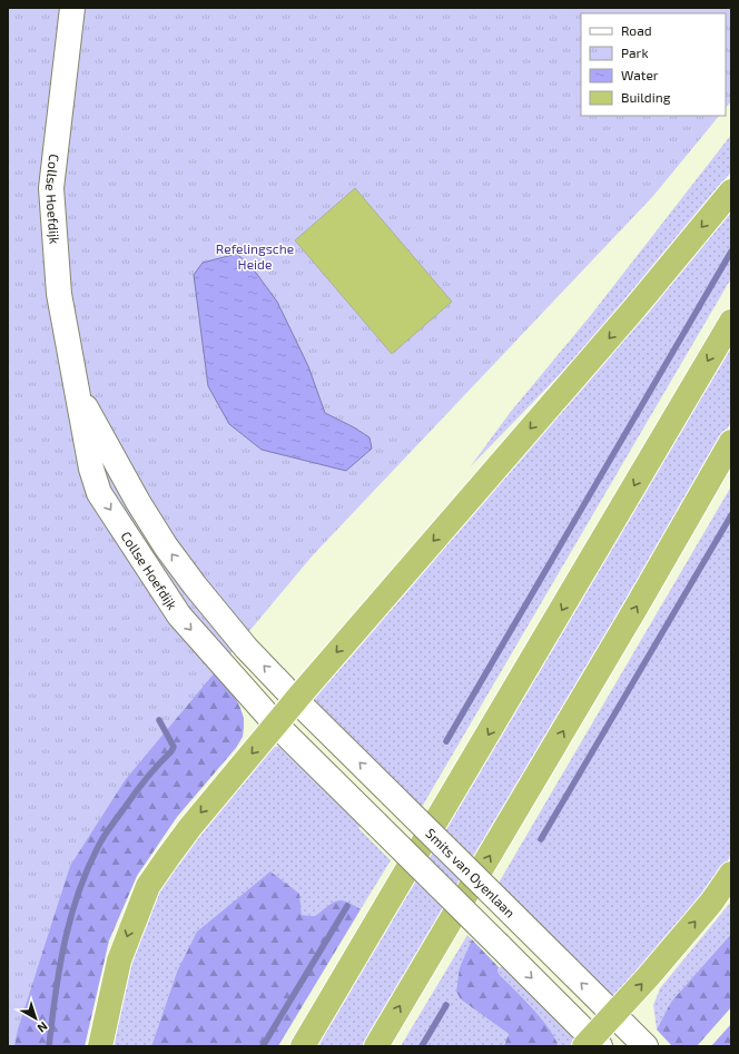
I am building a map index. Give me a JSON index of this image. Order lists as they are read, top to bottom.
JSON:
{
  "streets": {
    "main road": ["Collse Hoefdijk", "Smits van Oyenlaan"]
  },
  "crossings": [
    ["Collse Hoefdijk", "Smits van Oyenlaan"]
  ],
  "parks": ["Refelingsche Heide"],
  "legend": [
    "Road",
    "Park",
    "Water",
    "Building"
  ],
  "north": "bottom right"
}
